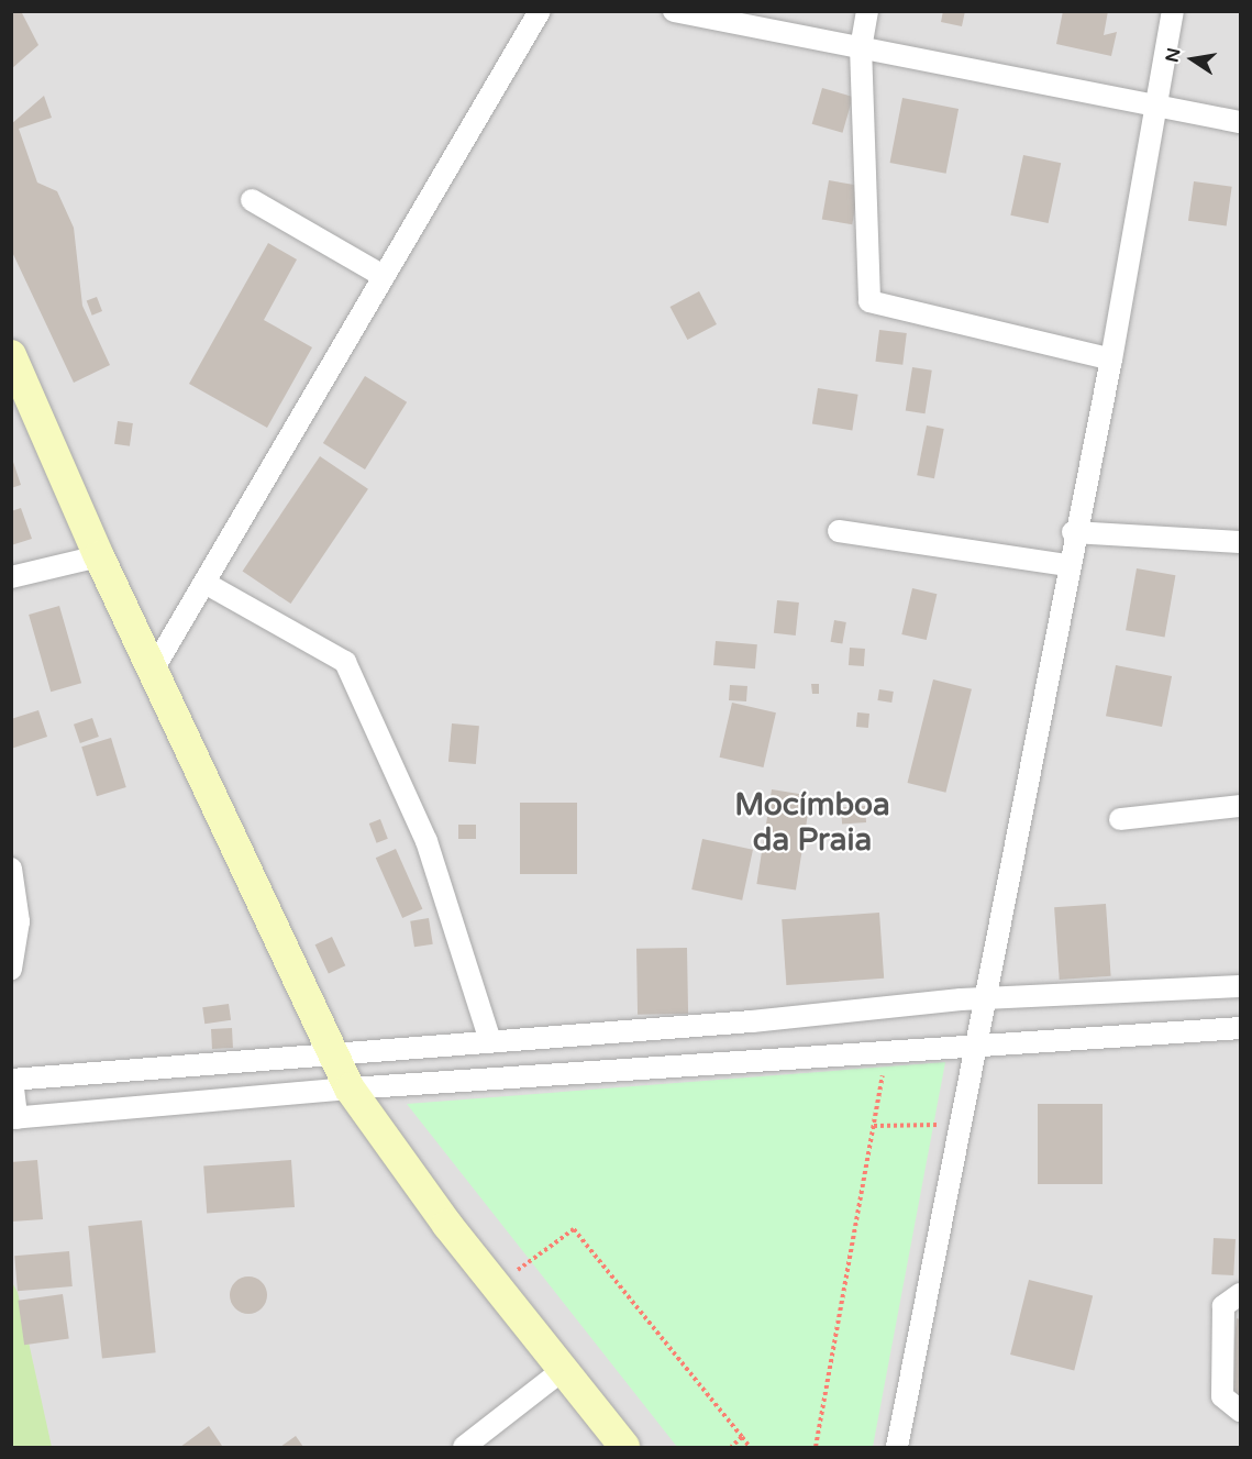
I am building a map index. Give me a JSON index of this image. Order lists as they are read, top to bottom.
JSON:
{
  "districts": ["Mocímboa da Praia"],
  "north": "left"
}
